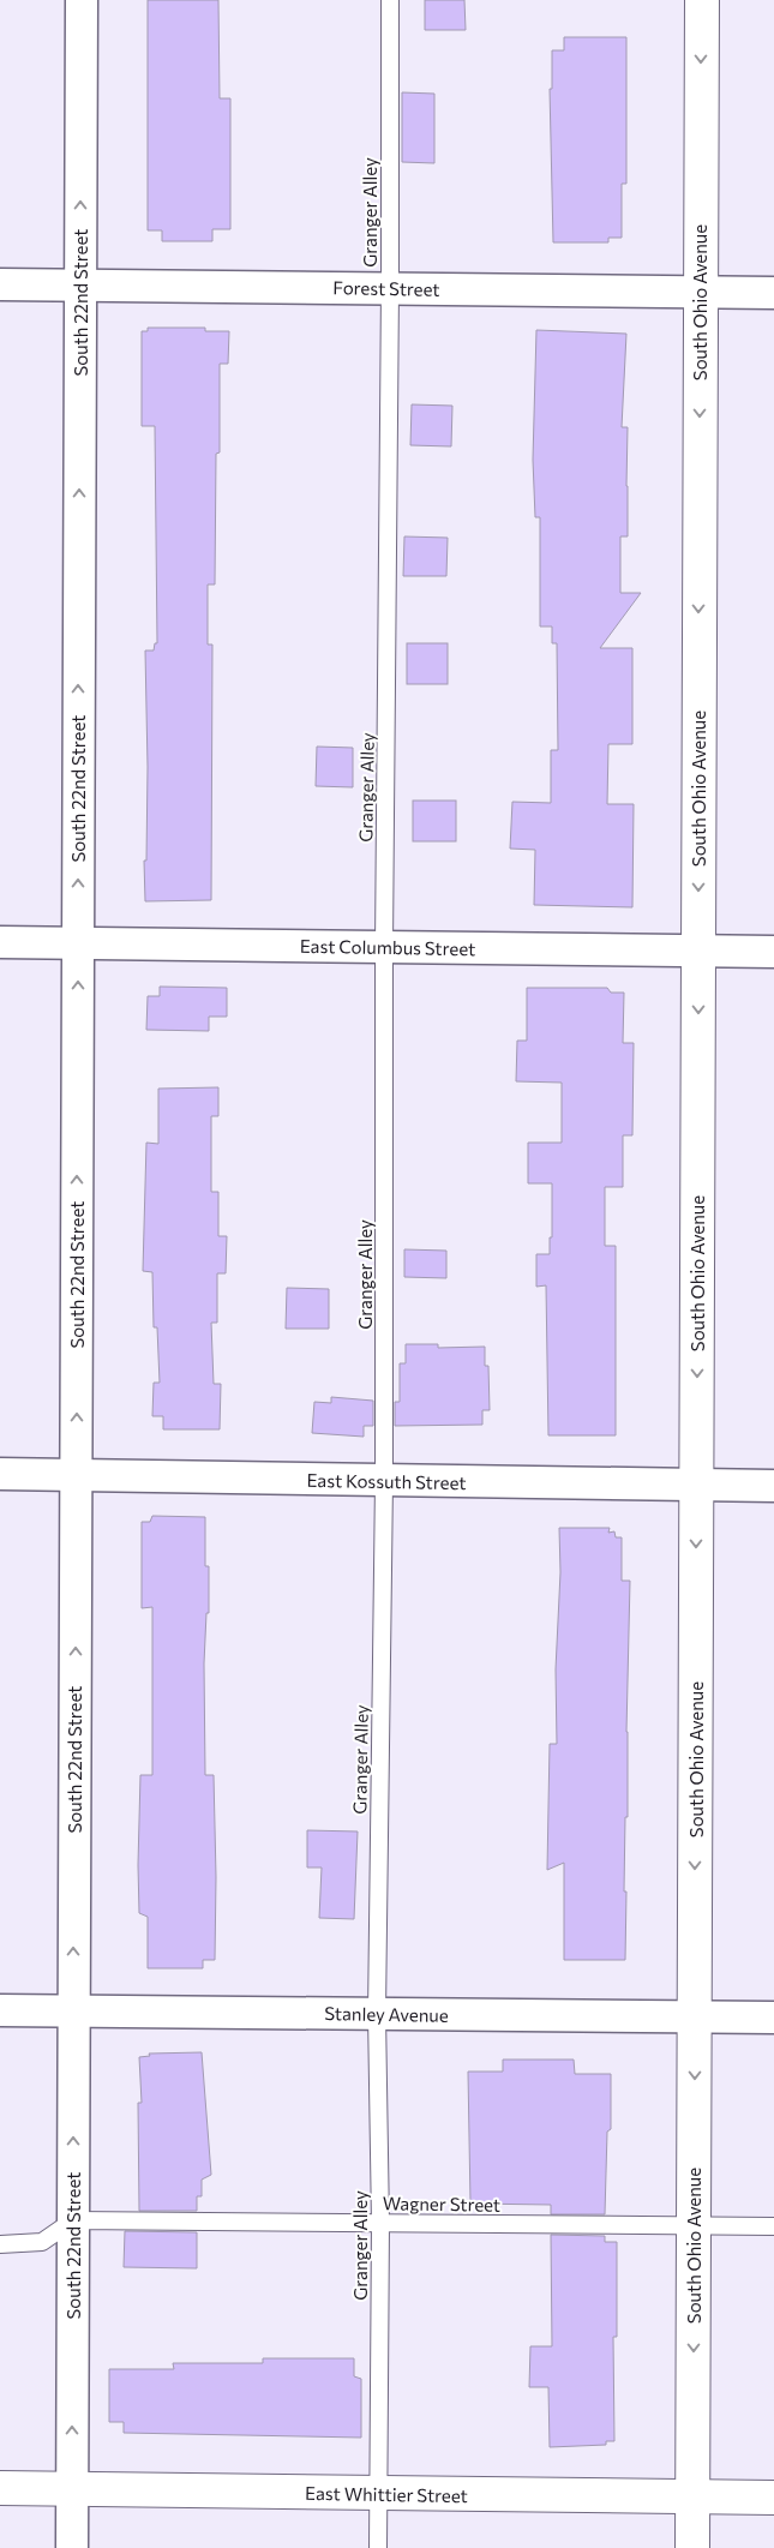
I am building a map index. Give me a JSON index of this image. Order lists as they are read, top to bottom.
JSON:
{
  "streets": {
    "street": [
      "Forest Street",
      "South 22nd Street",
      "South Ohio Avenue",
      "East Columbus Street",
      "East Kossuth Street",
      "Stanley Avenue",
      "East Whittier Street"
    ],
    "lane": ["Granger Alley", "Wagner Street"]
  },
  "crossings": [
    ["Granger Alley", "Forest Street"],
    ["Granger Alley", "East Columbus Street"],
    ["Granger Alley", "East Kossuth Street"],
    ["Granger Alley", "Stanley Avenue"],
    ["Granger Alley", "Wagner Street"],
    ["Granger Alley", "East Whittier Street"],
    ["Forest Street", "South 22nd Street"],
    ["Forest Street", "South Ohio Avenue"],
    ["South 22nd Street", "East Columbus Street"],
    ["South 22nd Street", "East Kossuth Street"],
    ["South 22nd Street", "Stanley Avenue"],
    ["South 22nd Street", "Wagner Street"],
    ["South 22nd Street", "East Whittier Street"],
    ["South Ohio Avenue", "East Columbus Street"],
    ["South Ohio Avenue", "East Kossuth Street"],
    ["South Ohio Avenue", "Stanley Avenue"],
    ["South Ohio Avenue", "Wagner Street"],
    ["South Ohio Avenue", "East Whittier Street"]
  ],
  "one_way": ["South 22nd Street", "South Ohio Avenue"]
}
